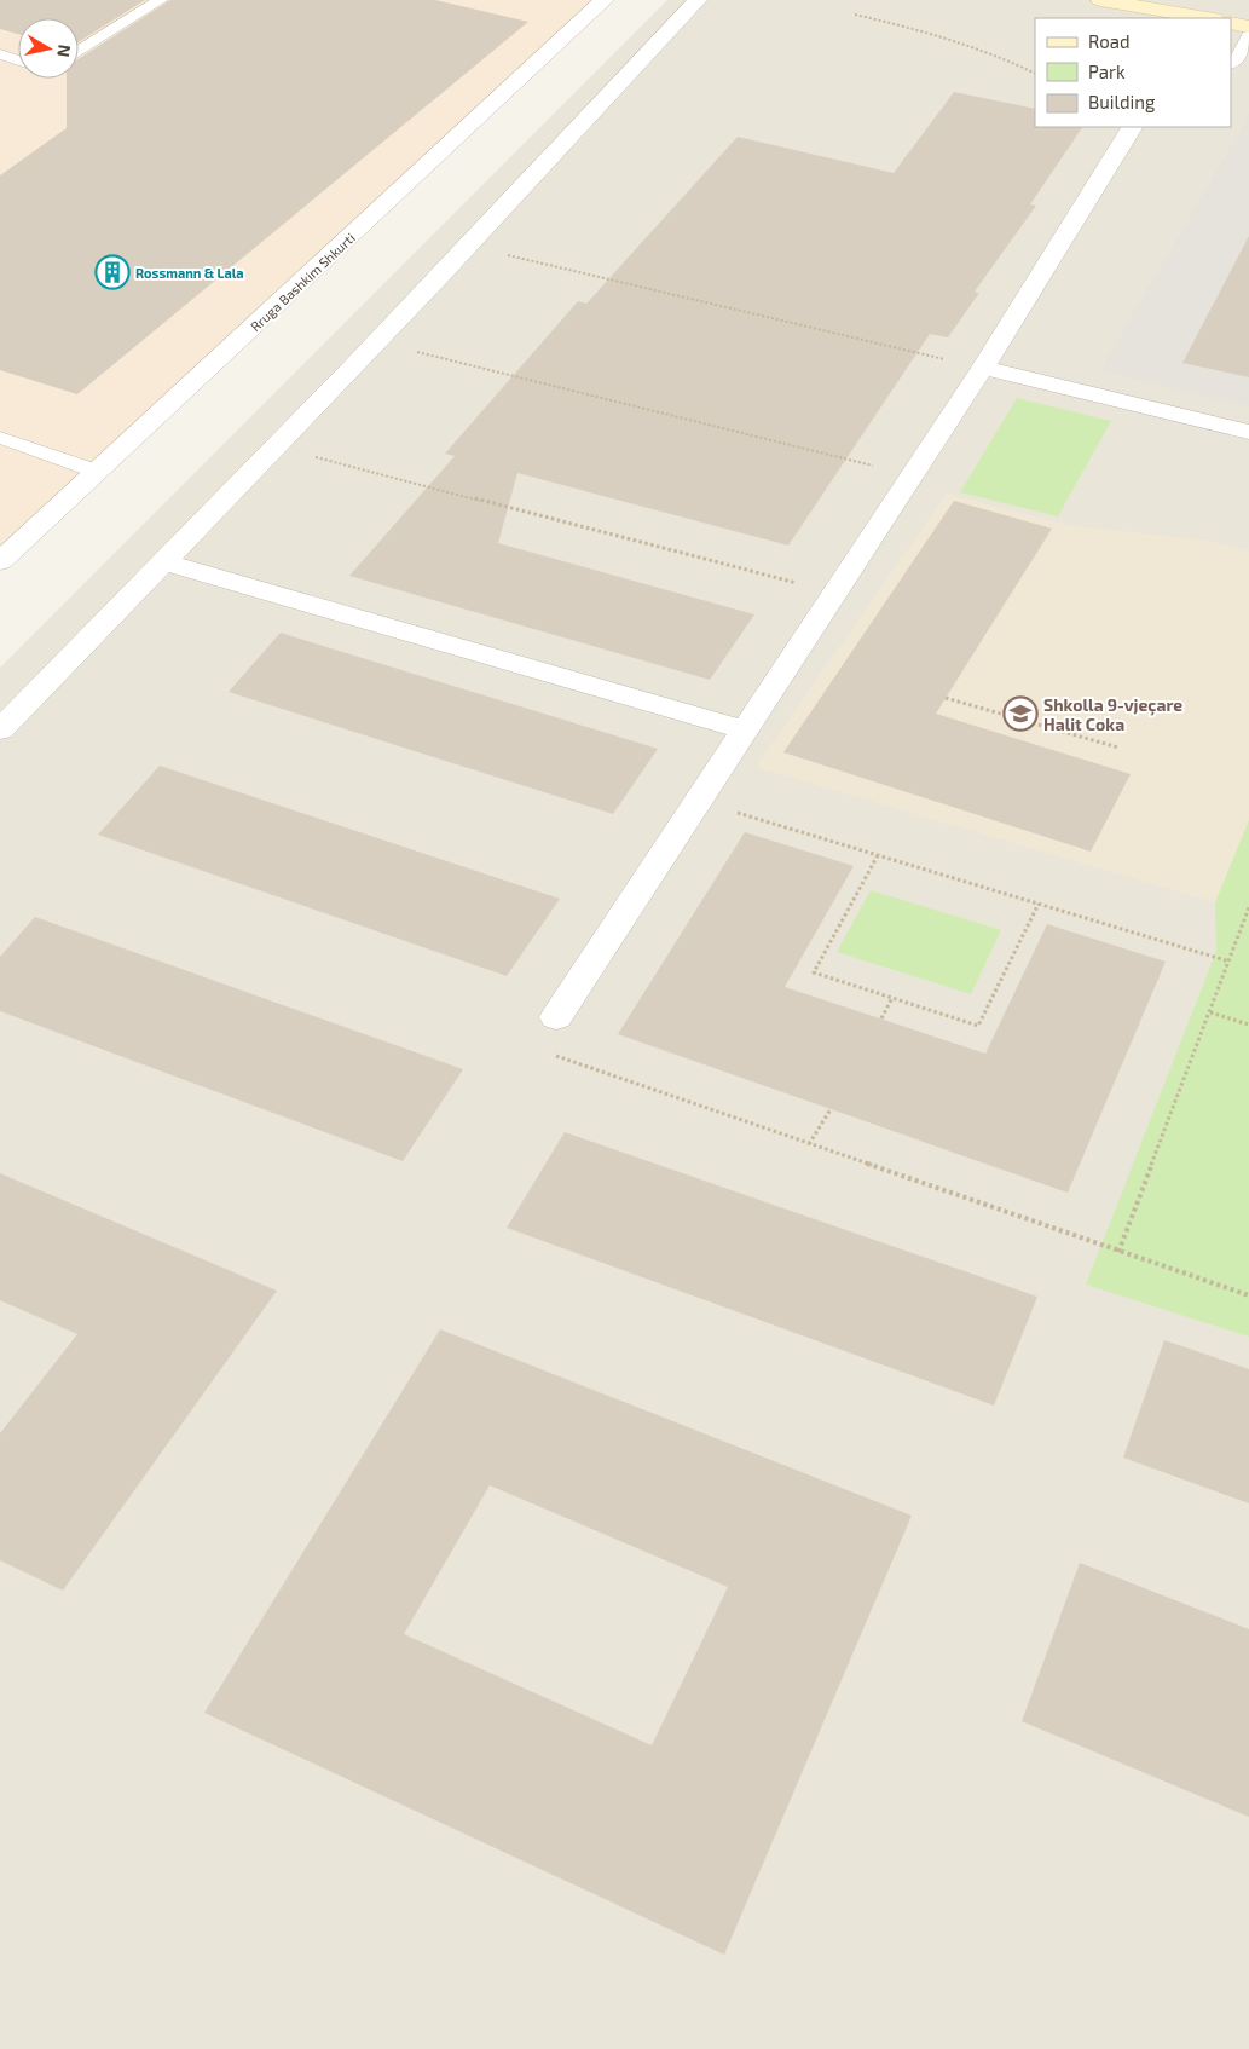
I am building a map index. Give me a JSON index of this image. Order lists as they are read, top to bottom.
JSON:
{
  "streets": {
    "street": ["Rruga Bashkim Shkurti"]
  },
  "places": {
    "building": ["Rossmann & Lala"],
    "school or university": ["Shkolla 9-vjeçare Halit Coka"]
  },
  "legend": ["Road", "Park", "Building"],
  "north": "right"
}
